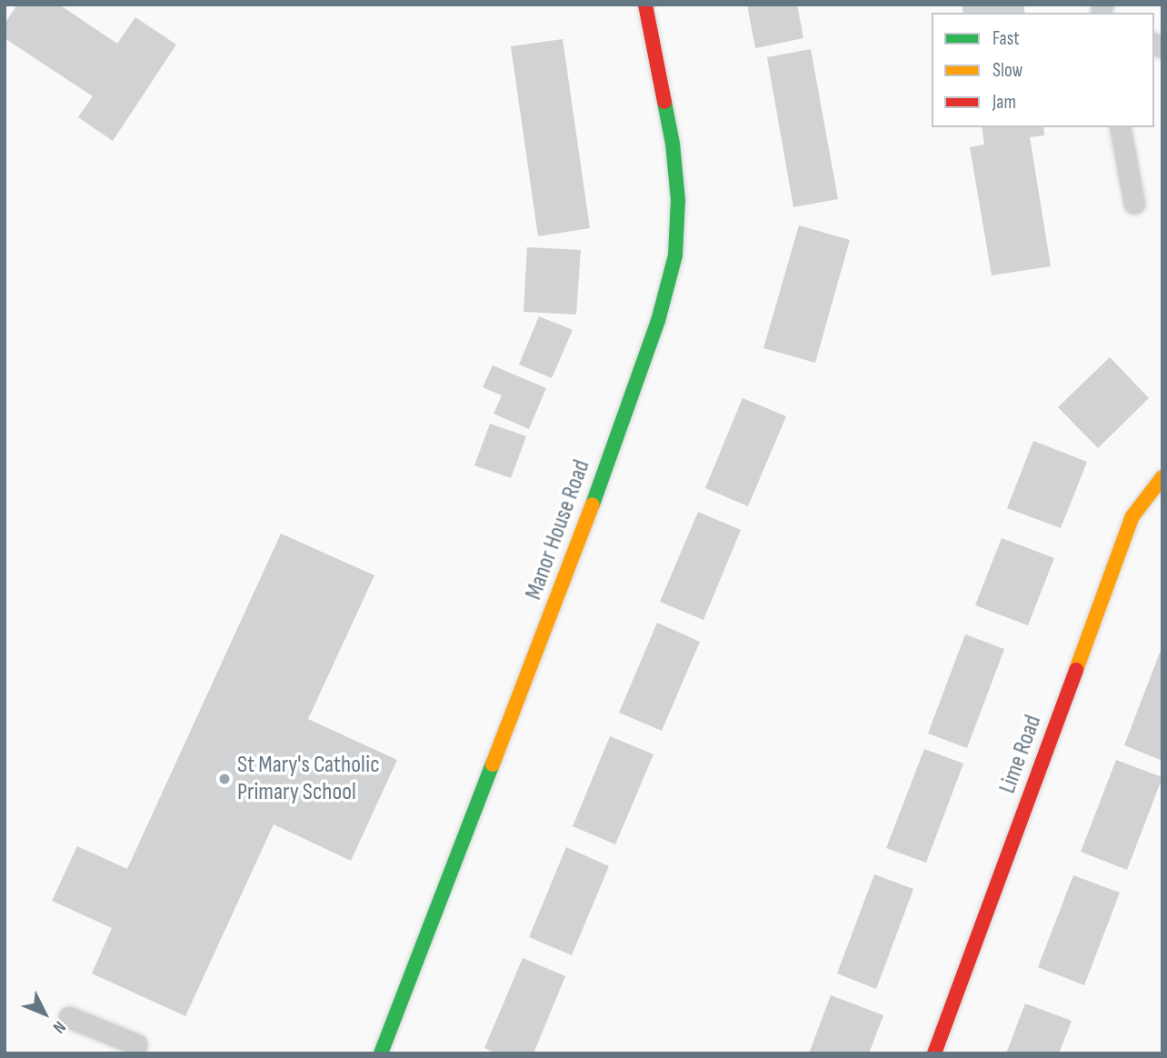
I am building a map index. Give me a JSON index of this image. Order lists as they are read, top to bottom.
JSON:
{
  "streets": {
    "main road": ["Manor House Road", "Lime Road"]
  },
  "places": ["St Mary's Catholic Primary School"],
  "legend": ["Fast", "Slow", "Jam"],
  "north": "bottom right"
}
